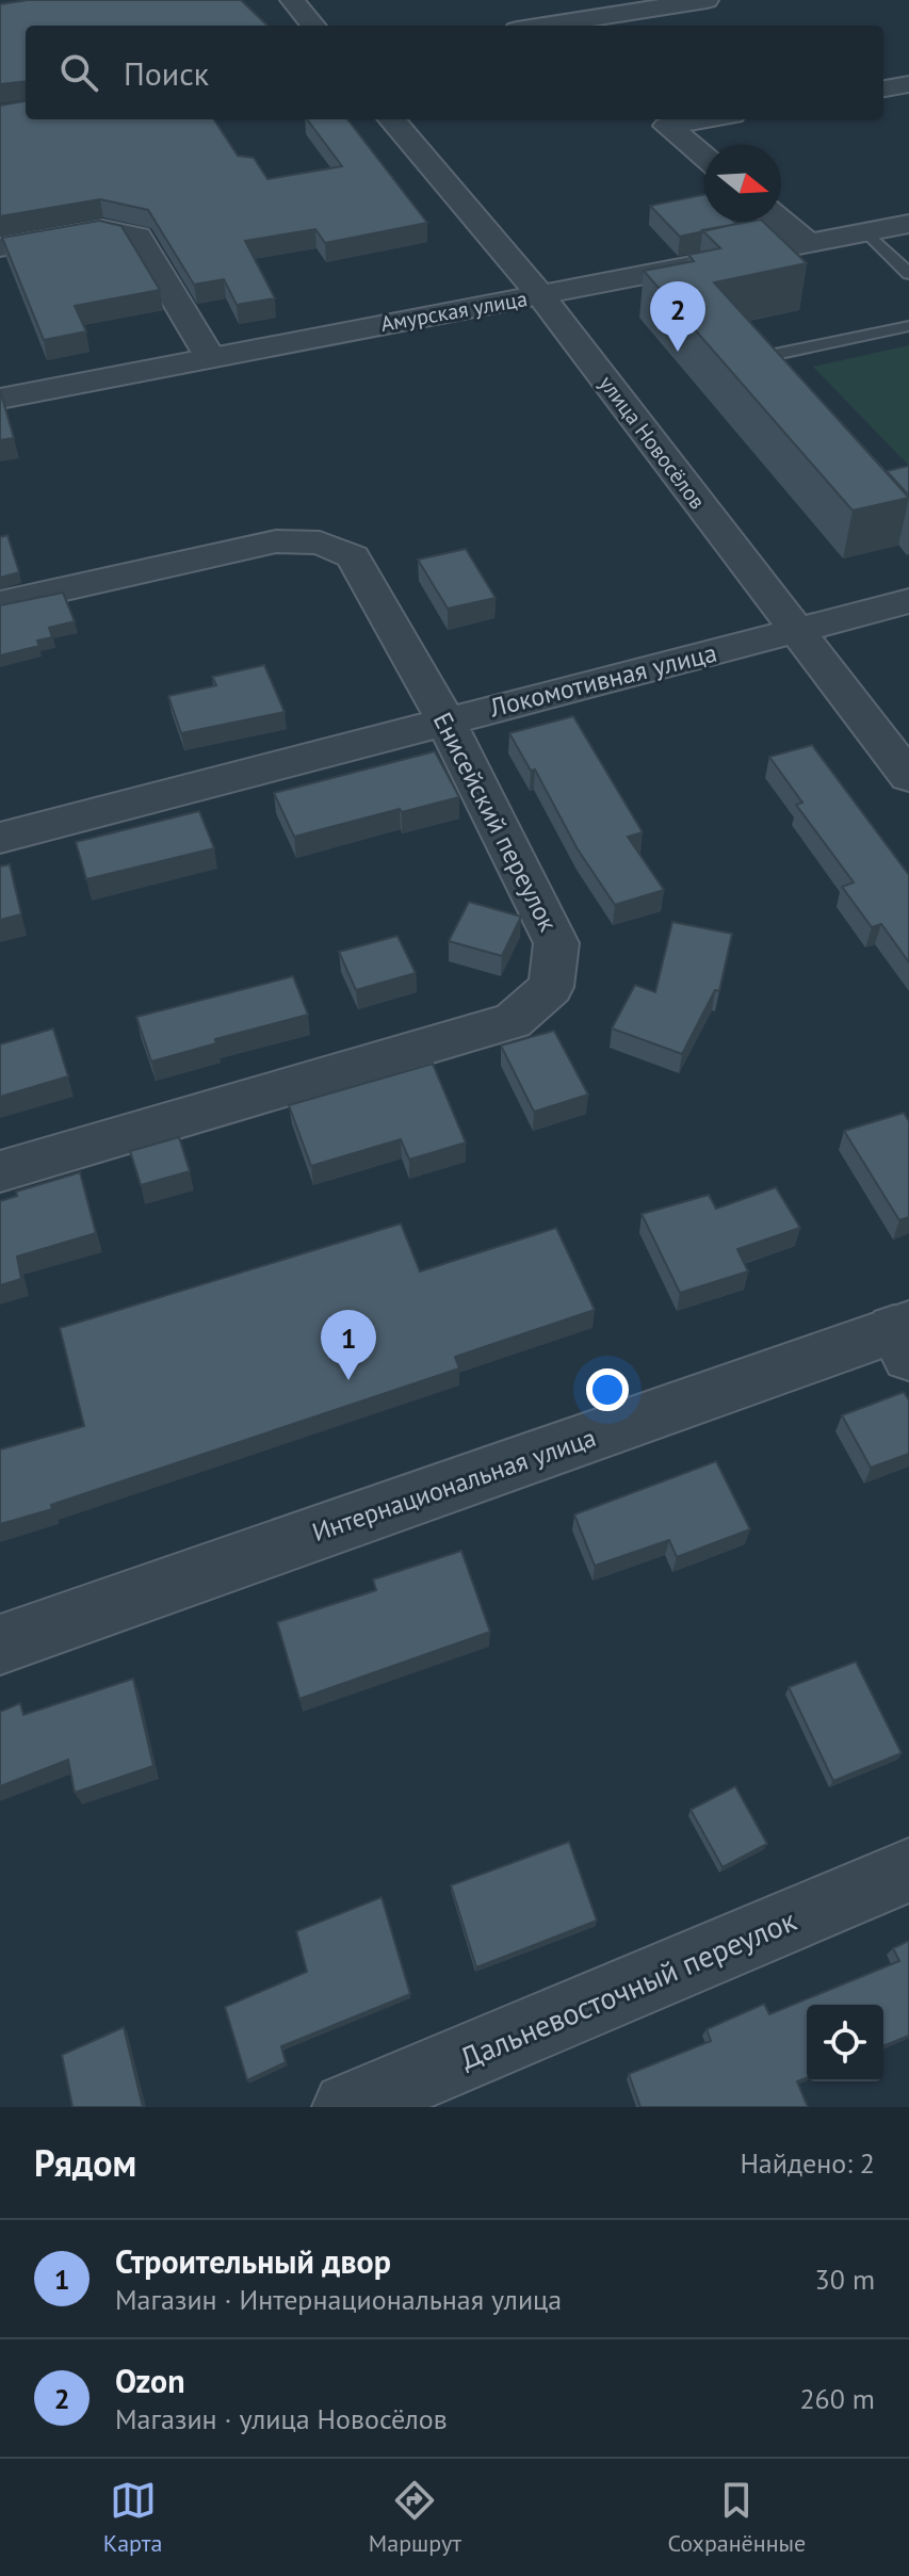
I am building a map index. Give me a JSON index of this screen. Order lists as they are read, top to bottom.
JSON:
{
  "streets": {
    "street": [
      "Амурская улица",
      "улица Новосёлов",
      "Локомотивная улица",
      "Енисейский переулок",
      "Интернациональная улица",
      "Дальневосточный переулок"
    ]
  },
  "crossings": [
    ["Амурская улица", "улица Новосёлов"],
    ["улица Новосёлов", "Локомотивная улица"],
    ["Локомотивная улица", "Енисейский переулок"]
  ],
  "north": "right",
  "page": {
    "search": "Поиск",
    "pins": ["2", "1"],
    "heading": ["Рядом", "Найдено: 2"],
    "list": [
      {
        "mark": "1",
        "name": "Строительный двор",
        "note": "Магазин · Интернациональная улица",
        "value": "30 m"
      },
      {
        "mark": "2",
        "name": "Ozon",
        "note": "Магазин · улица Новосёлов",
        "value": "260 m"
      }
    ],
    "nav": ["Карта", "Маршрут", "Сохранённые"]
  }
}
